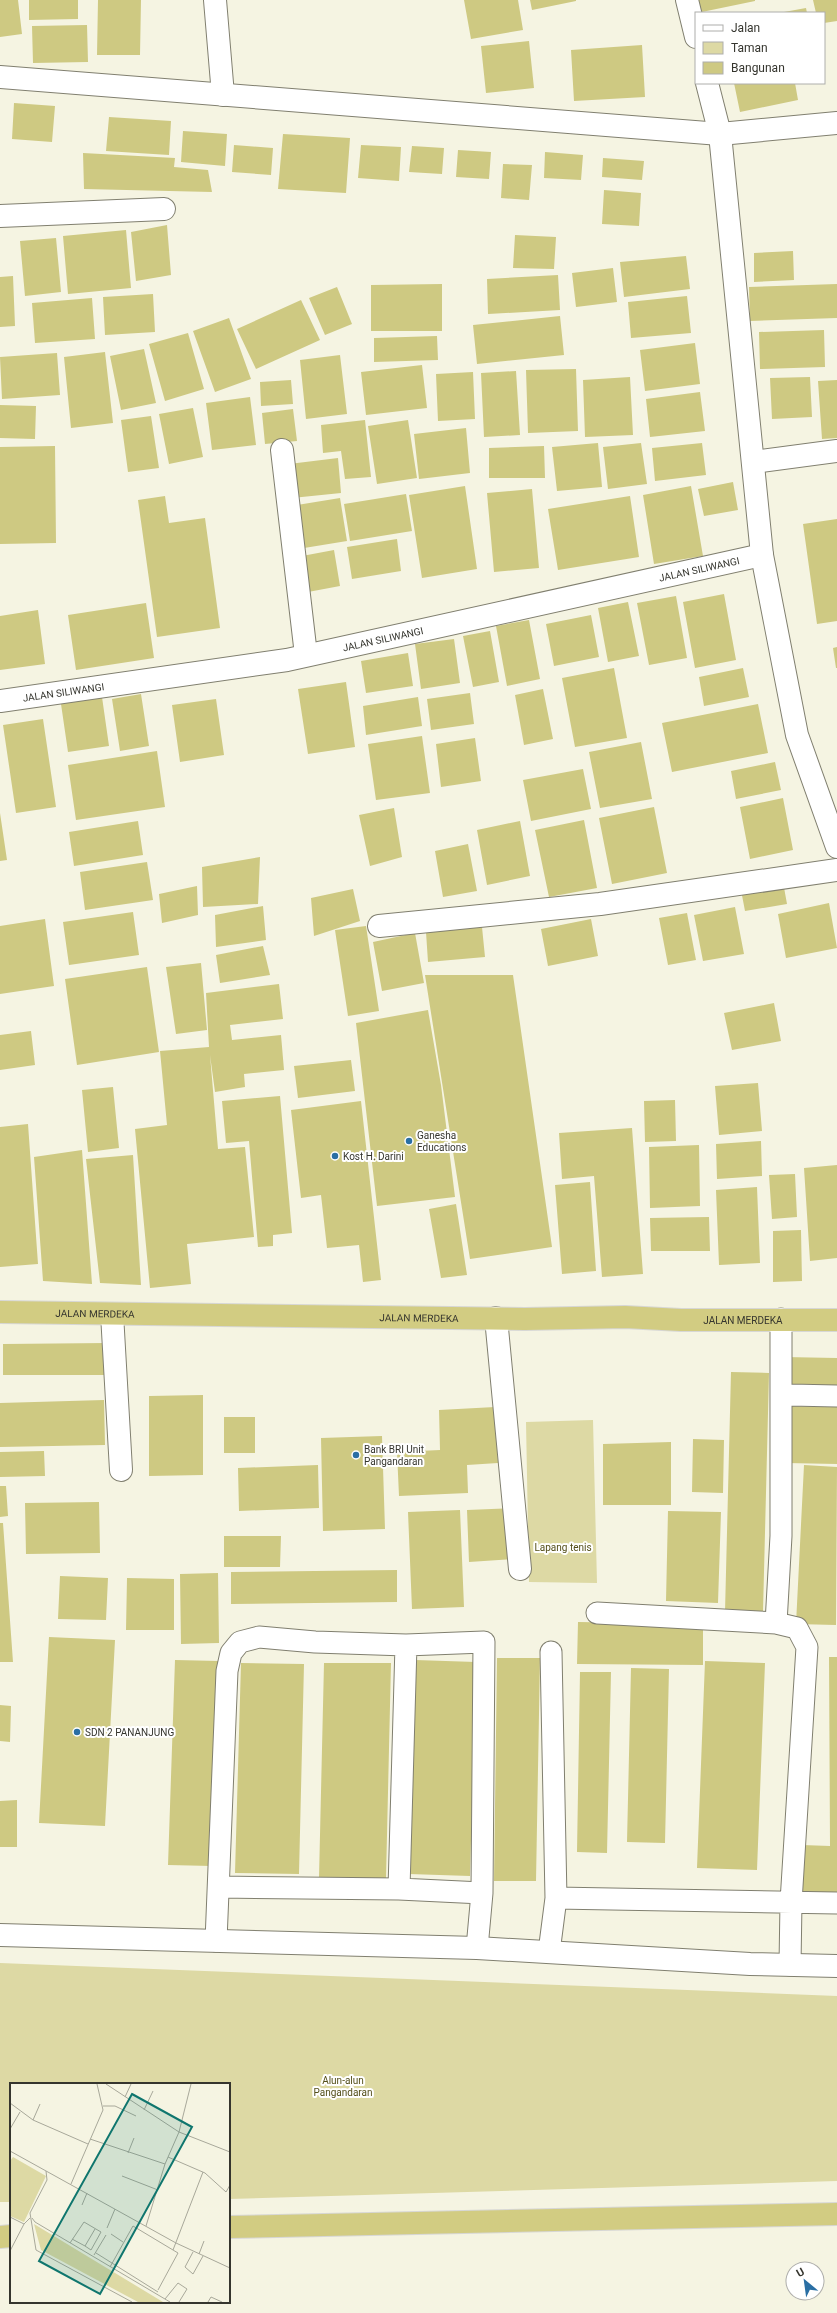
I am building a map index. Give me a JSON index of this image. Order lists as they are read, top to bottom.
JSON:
{
  "streets": {
    "highway": ["JALAN MERDEKA"],
    "street": ["JALAN SILIWANGI"]
  },
  "parks": ["Lapang tenis", "Alun-alun Pangandaran"],
  "places": [
    "Ganesha Educations",
    "Kost H. Darini",
    "Bank BRI Unit Pangandaran",
    "SDN 2 PANANJUNG"
  ],
  "legend": ["Jalan", "Taman", "Bangunan"],
  "north": "top left"
}
